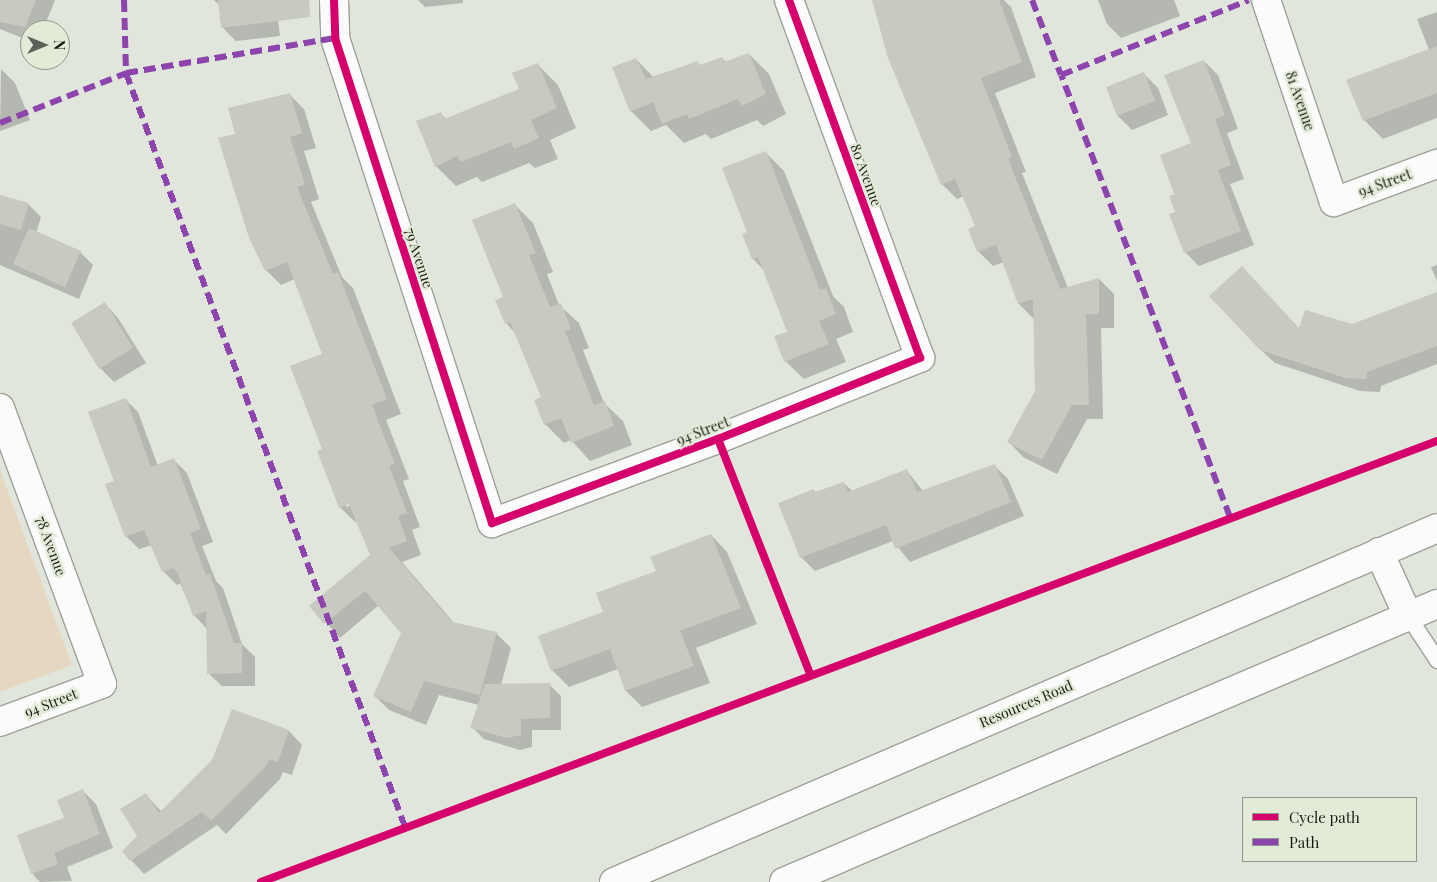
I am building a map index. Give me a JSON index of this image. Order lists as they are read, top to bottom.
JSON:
{
  "streets": {
    "street": [
      "81 Avenue",
      "80 Avenue",
      "94 Street",
      "79 Avenue",
      "78 Avenue",
      "Resources Road"
    ]
  },
  "crossings": [
    ["81 Avenue", "94 Street"],
    ["80 Avenue", "94 Street"],
    ["94 Street", "79 Avenue"],
    ["94 Street", "78 Avenue"]
  ],
  "legend": ["Cycle path", "Path"],
  "north": "right"
}
